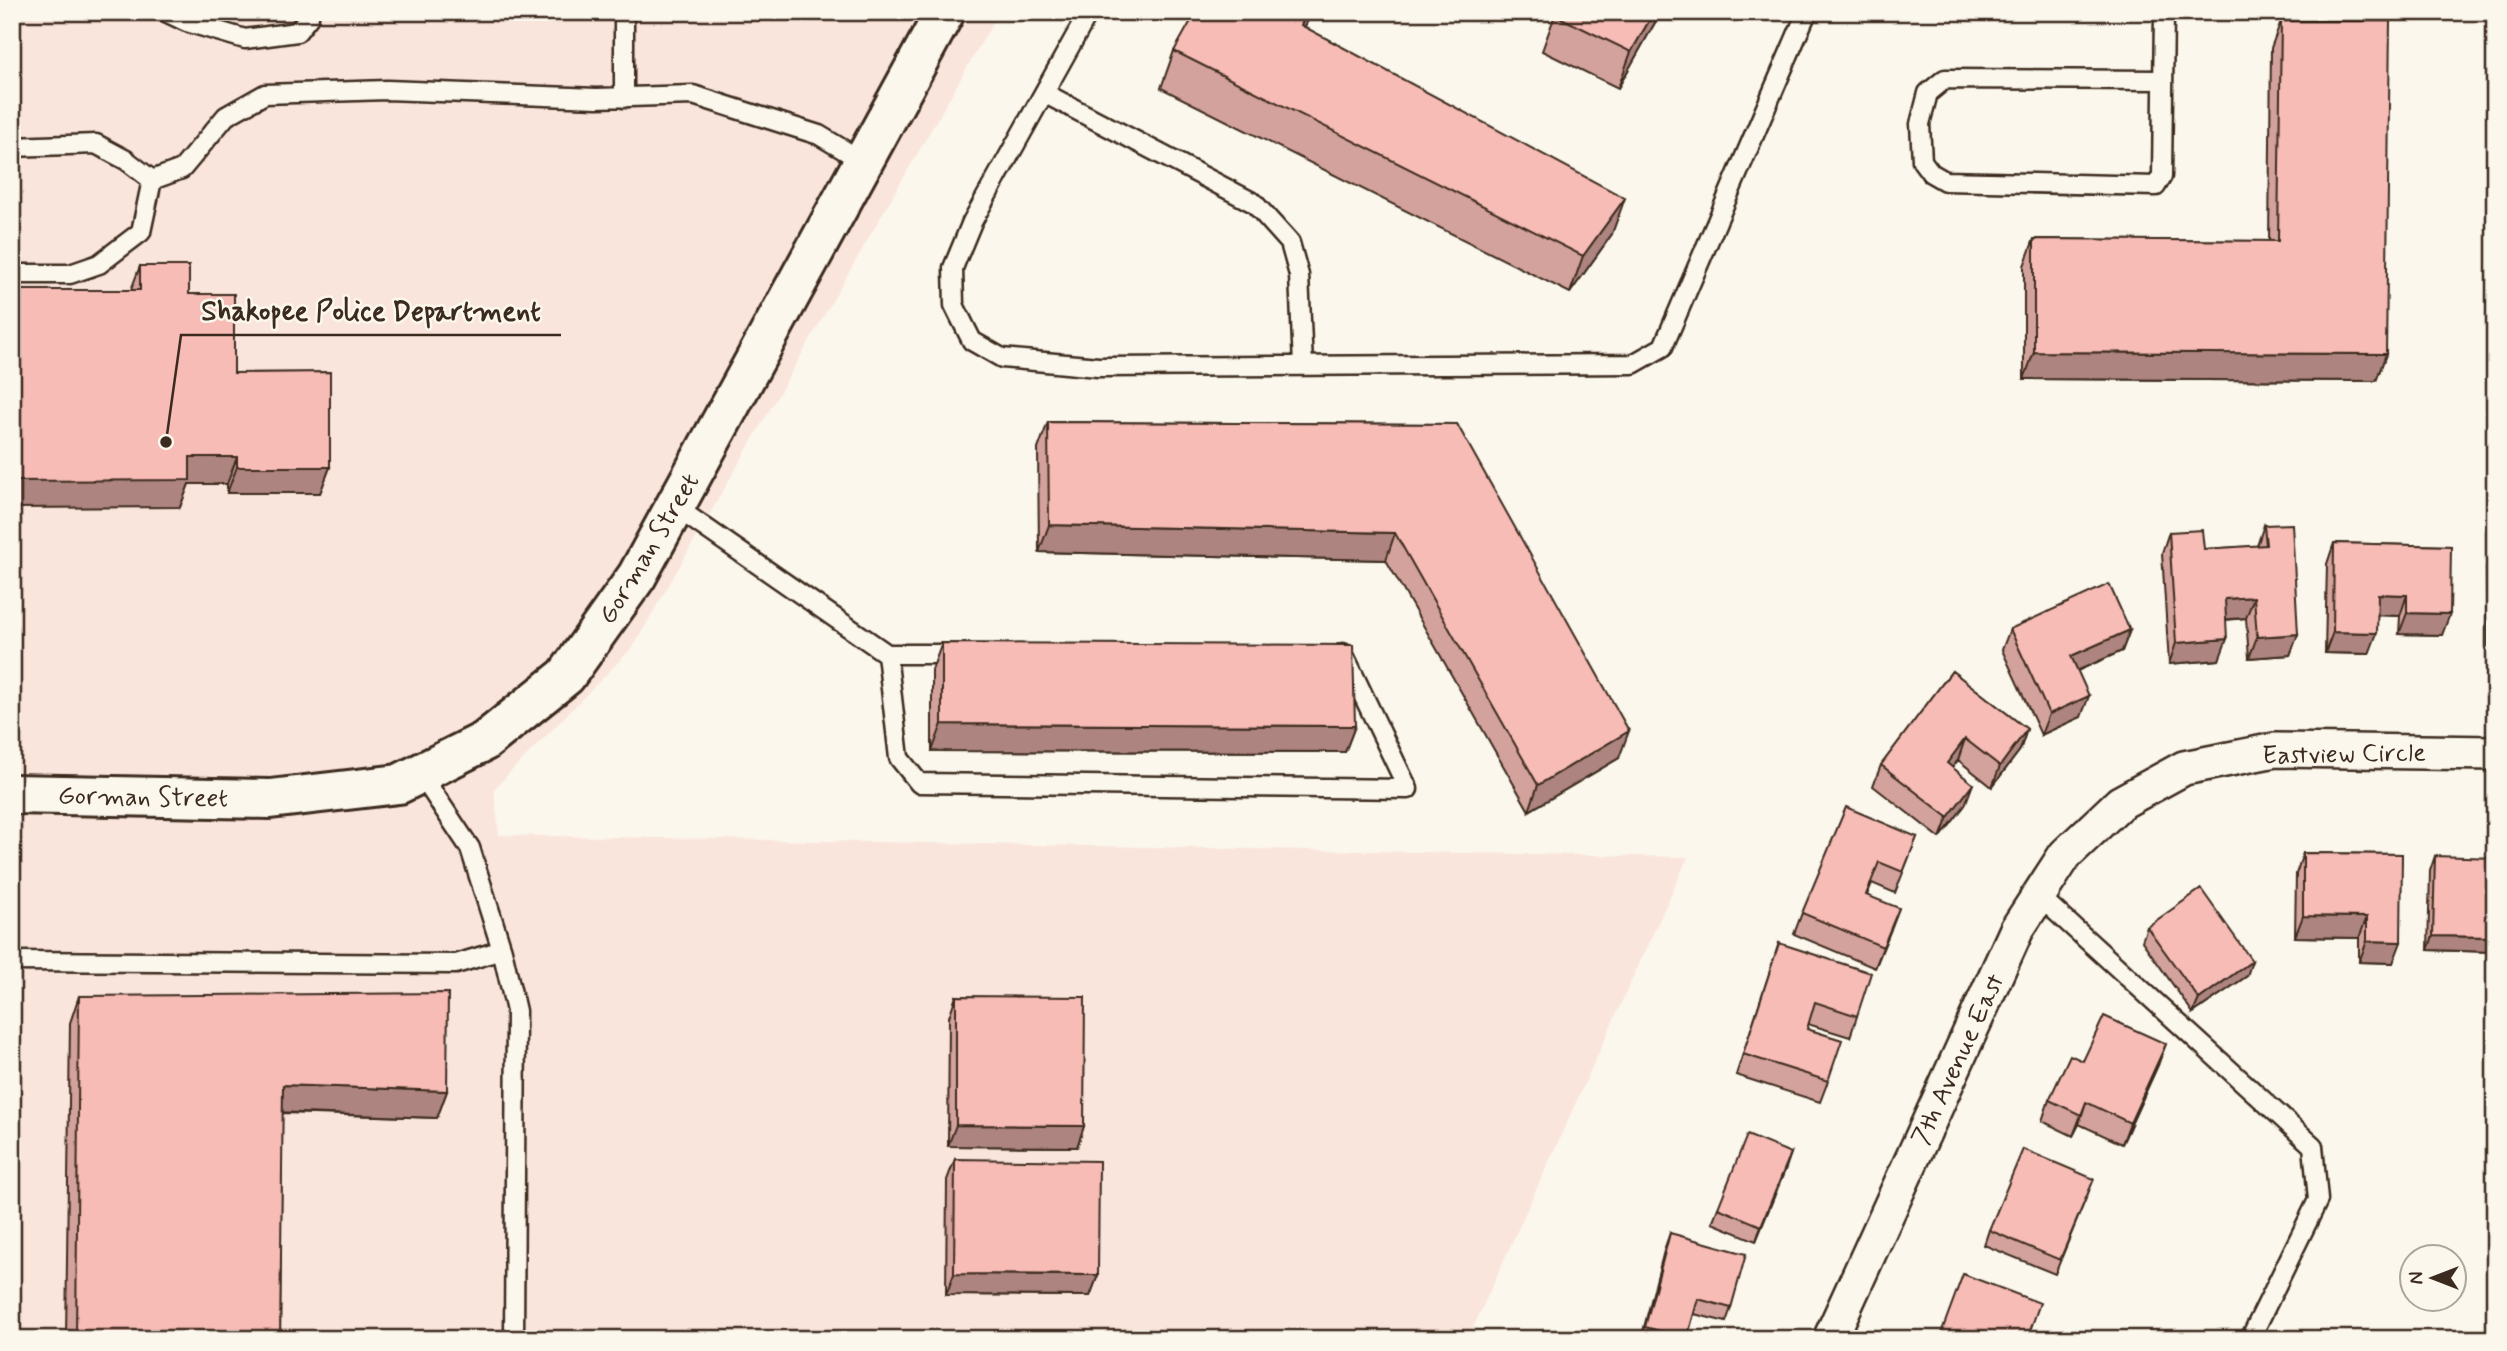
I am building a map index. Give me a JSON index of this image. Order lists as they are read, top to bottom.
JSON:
{
  "streets": {
    "street": ["Gorman Street", "Eastview Circle", "7th Avenue East"]
  },
  "crossings": [
    ["Eastview Circle", "7th Avenue East"]
  ],
  "places": ["Shakopee Police Department"],
  "north": "left"
}
